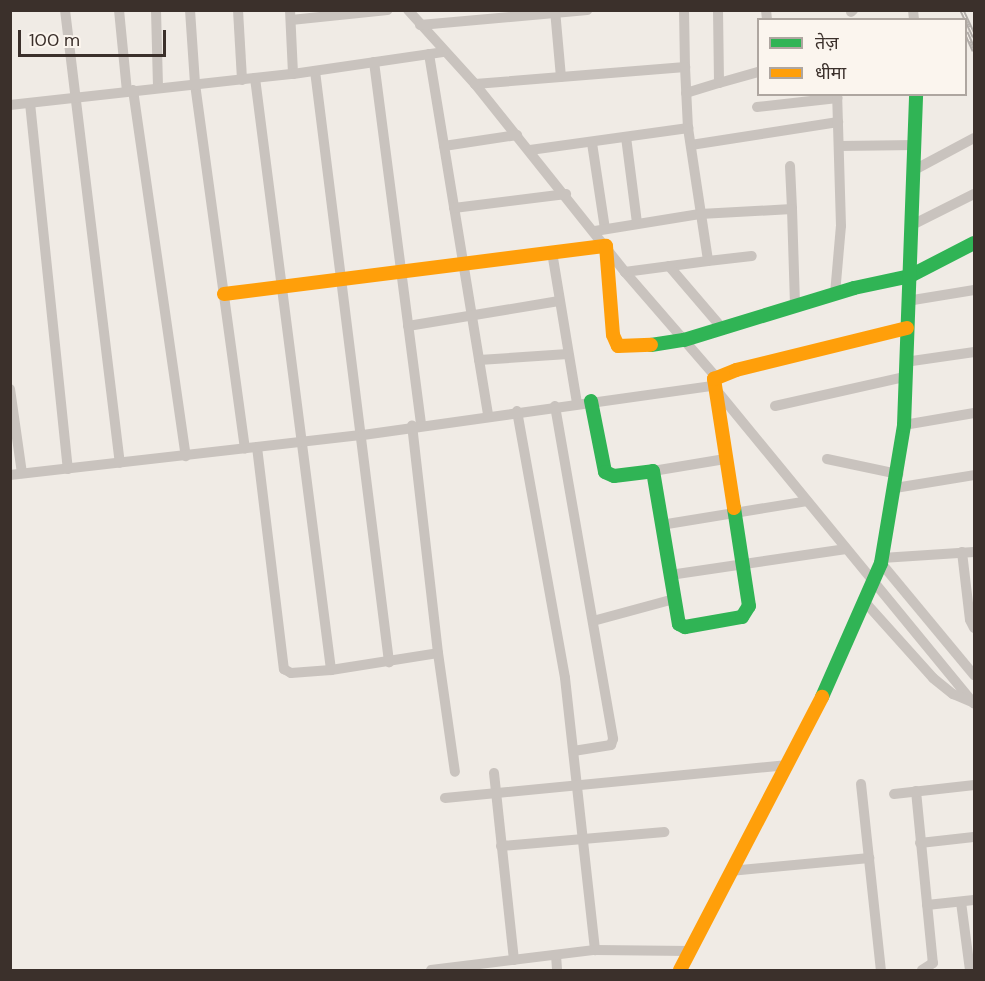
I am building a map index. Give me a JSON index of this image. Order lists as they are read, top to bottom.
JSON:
{
  "legend": ["तेज़", "धीमा"],
  "scale_bar": "100 m"
}
